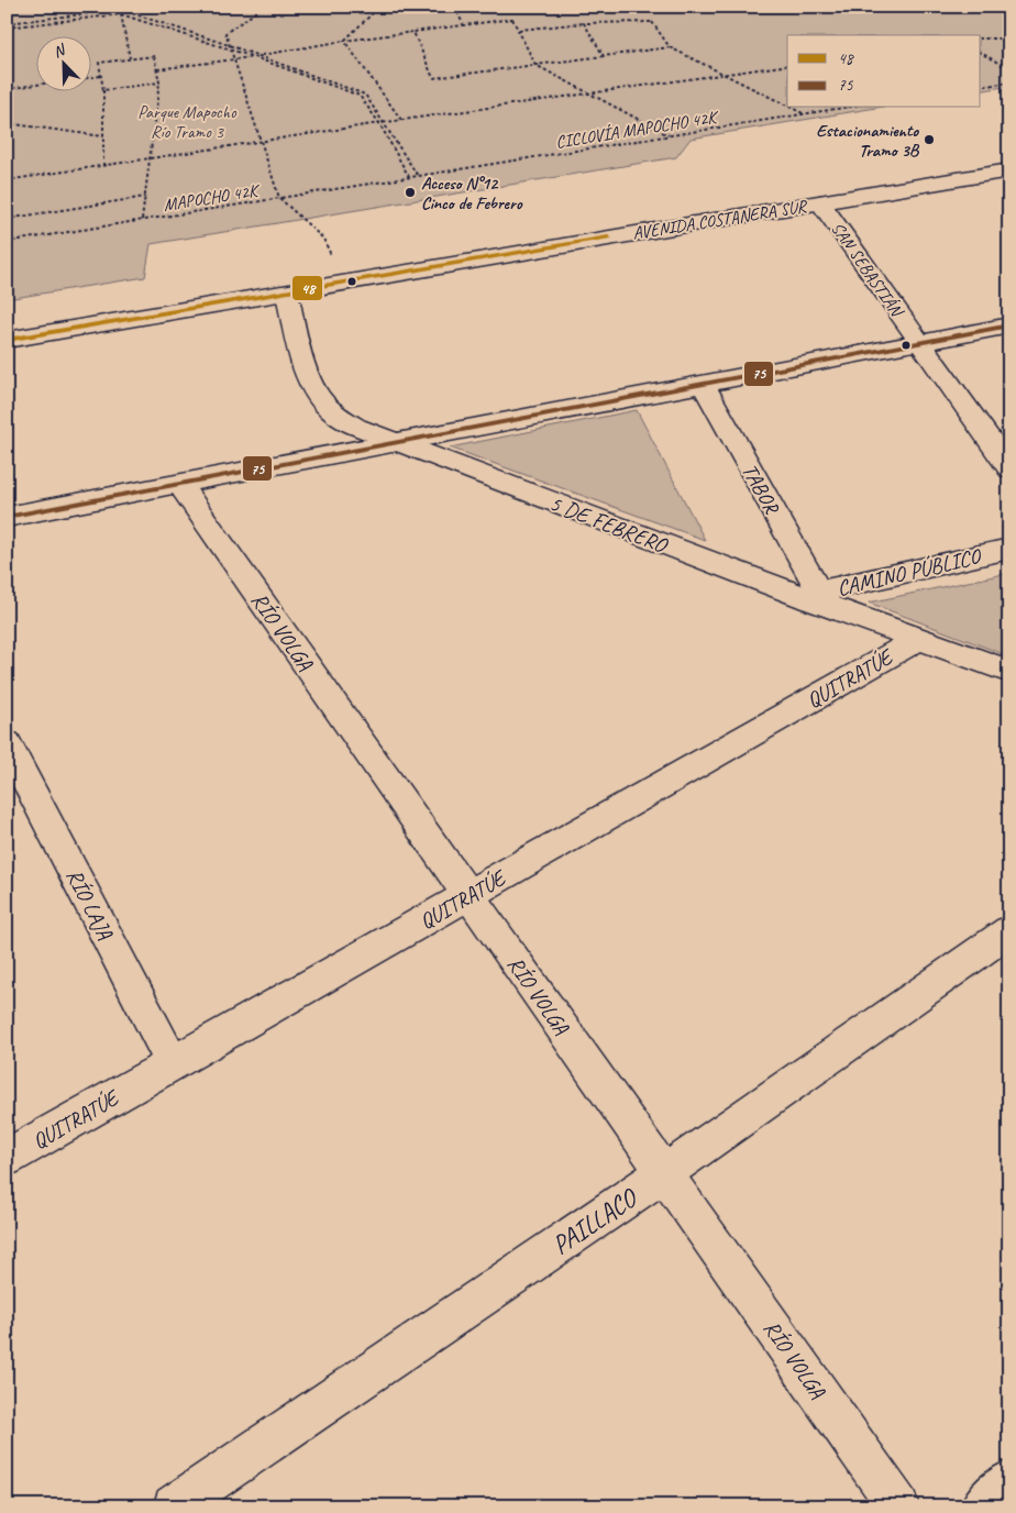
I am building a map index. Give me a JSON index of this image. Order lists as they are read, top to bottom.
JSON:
{
  "streets": {
    "street": [
      "AVENIDA COSTANERA SUR",
      "SAN SEBASTIÁN",
      "TABOR",
      "5 DE FEBRERO",
      "CAMINO PÚBLICO",
      "RÍO VOLGA",
      "QUITRATÚE",
      "RÍO LAJA",
      "PAILLACO"
    ],
    "path": ["CICLOVÍA MAPOCHO 42K", "MAPOCHO 42K"]
  },
  "crossings": [
    ["CICLOVÍA MAPOCHO 42K", "MAPOCHO 42K"],
    ["AVENIDA COSTANERA SUR", "SAN SEBASTIÁN"],
    ["AVENIDA COSTANERA SUR", "5 DE FEBRERO"],
    ["TABOR", "5 DE FEBRERO"],
    ["TABOR", "CAMINO PÚBLICO"],
    ["5 DE FEBRERO", "CAMINO PÚBLICO"],
    ["5 DE FEBRERO", "QUITRATÚE"],
    ["RÍO VOLGA", "QUITRATÚE"],
    ["RÍO VOLGA", "PAILLACO"],
    ["QUITRATÚE", "RÍO LAJA"]
  ],
  "parks": ["Parque Mapocho Río Tramo 3"],
  "places": ["Estacionamiento Tramo 3B", "Acceso N°12 Cinco de Febrero"],
  "lines": ["transit line 48", "transit line 75"],
  "legend": ["48", "75"],
  "north": "top left"
}
